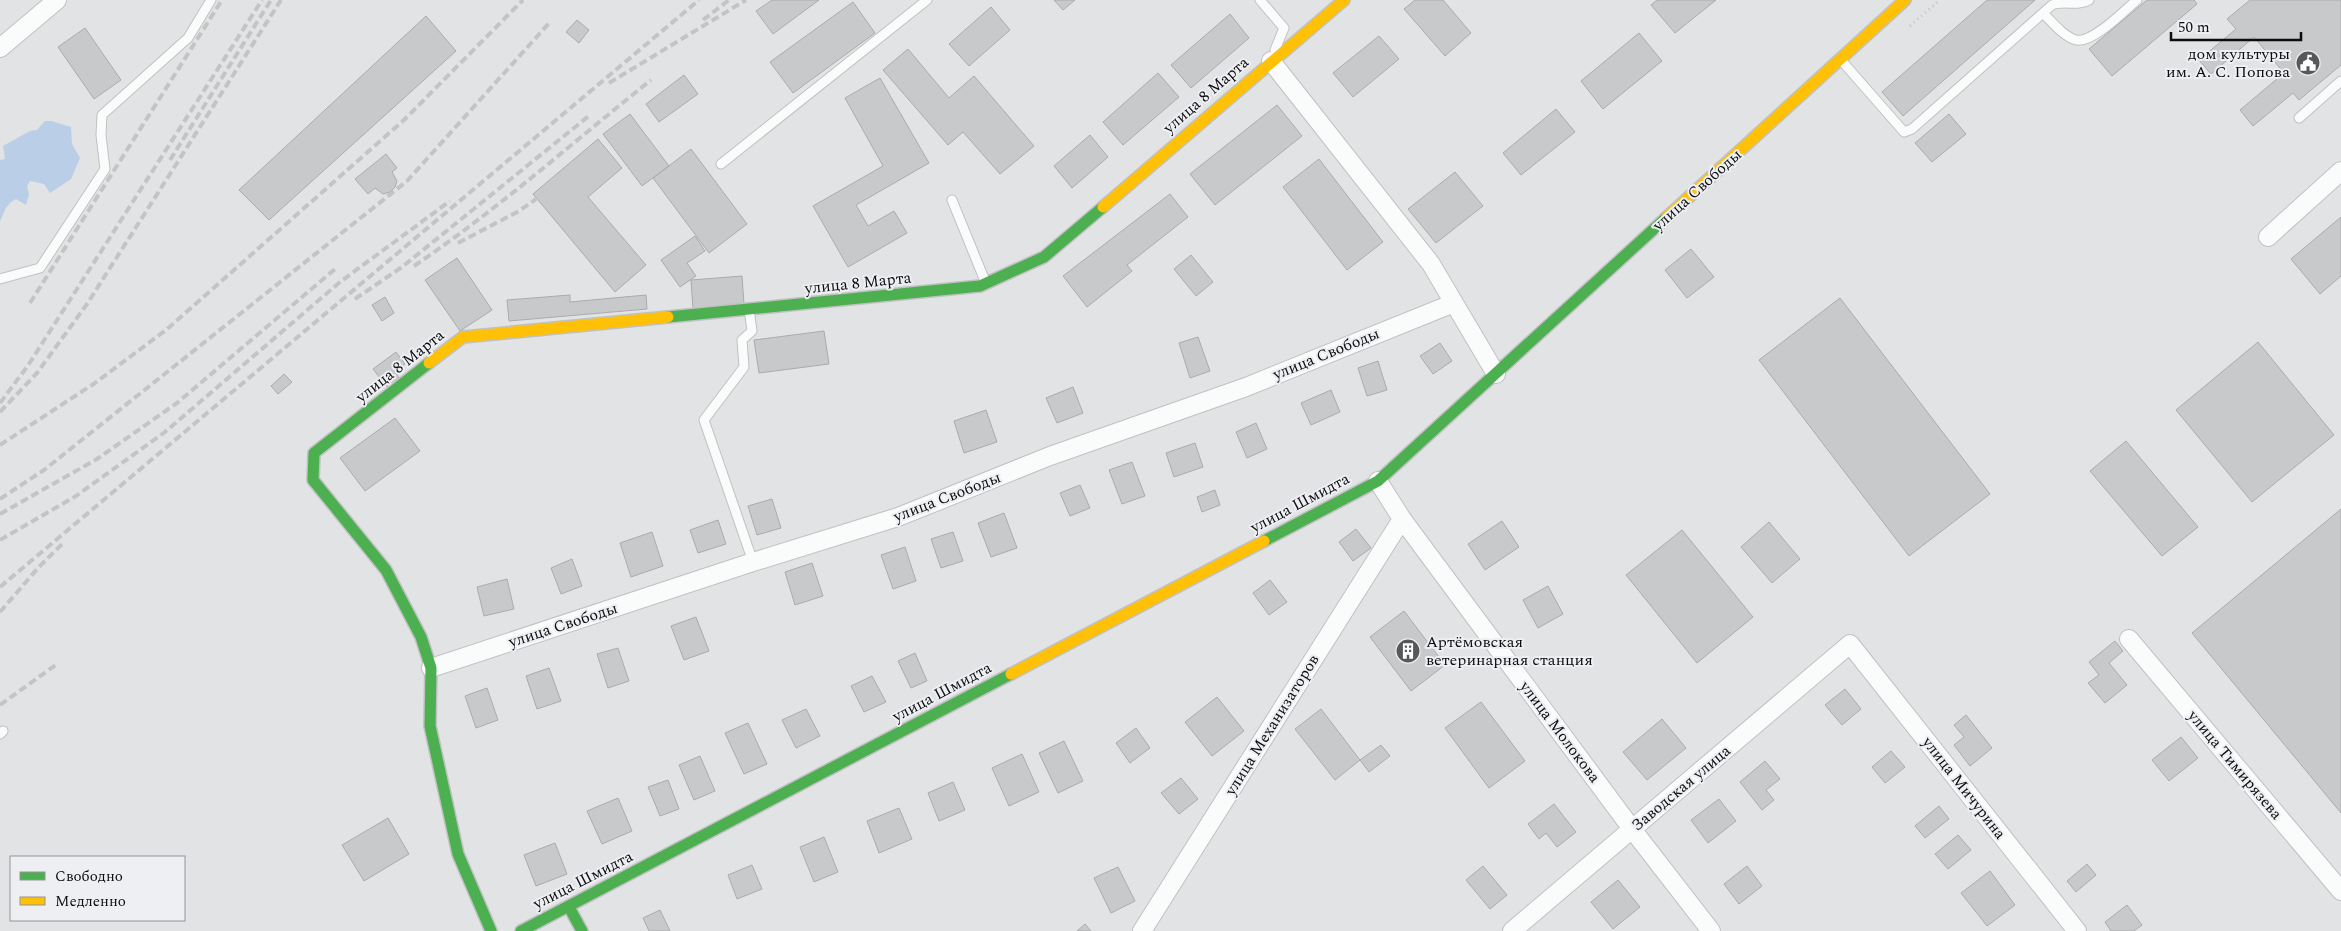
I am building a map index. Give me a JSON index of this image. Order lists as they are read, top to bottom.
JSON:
{
  "streets": {
    "street": [
      "улица 8 Марта",
      "улица Свободы",
      "улица Шмидта",
      "улица Механизаторов",
      "улица Молокова",
      "улица Тимирязева",
      "Заводская улица",
      "улица Мичурина"
    ]
  },
  "crossings": [
    ["улица 8 Марта", "улица Свободы"],
    ["улица Свободы", "улица Шмидта"],
    ["улица Свободы", "улица Молокова"],
    ["улица Шмидта", "улица Молокова"],
    ["улица Механизаторов", "улица Молокова"],
    ["улица Молокова", "Заводская улица"],
    ["Заводская улица", "улица Мичурина"]
  ],
  "places": {
    "public building": ["дом культуры им. А. С. Попова"],
    "building": ["Артёмовская ветеринарная станция"]
  },
  "legend": ["Свободно", "Медленно"],
  "scale_bar": "50 m"
}
